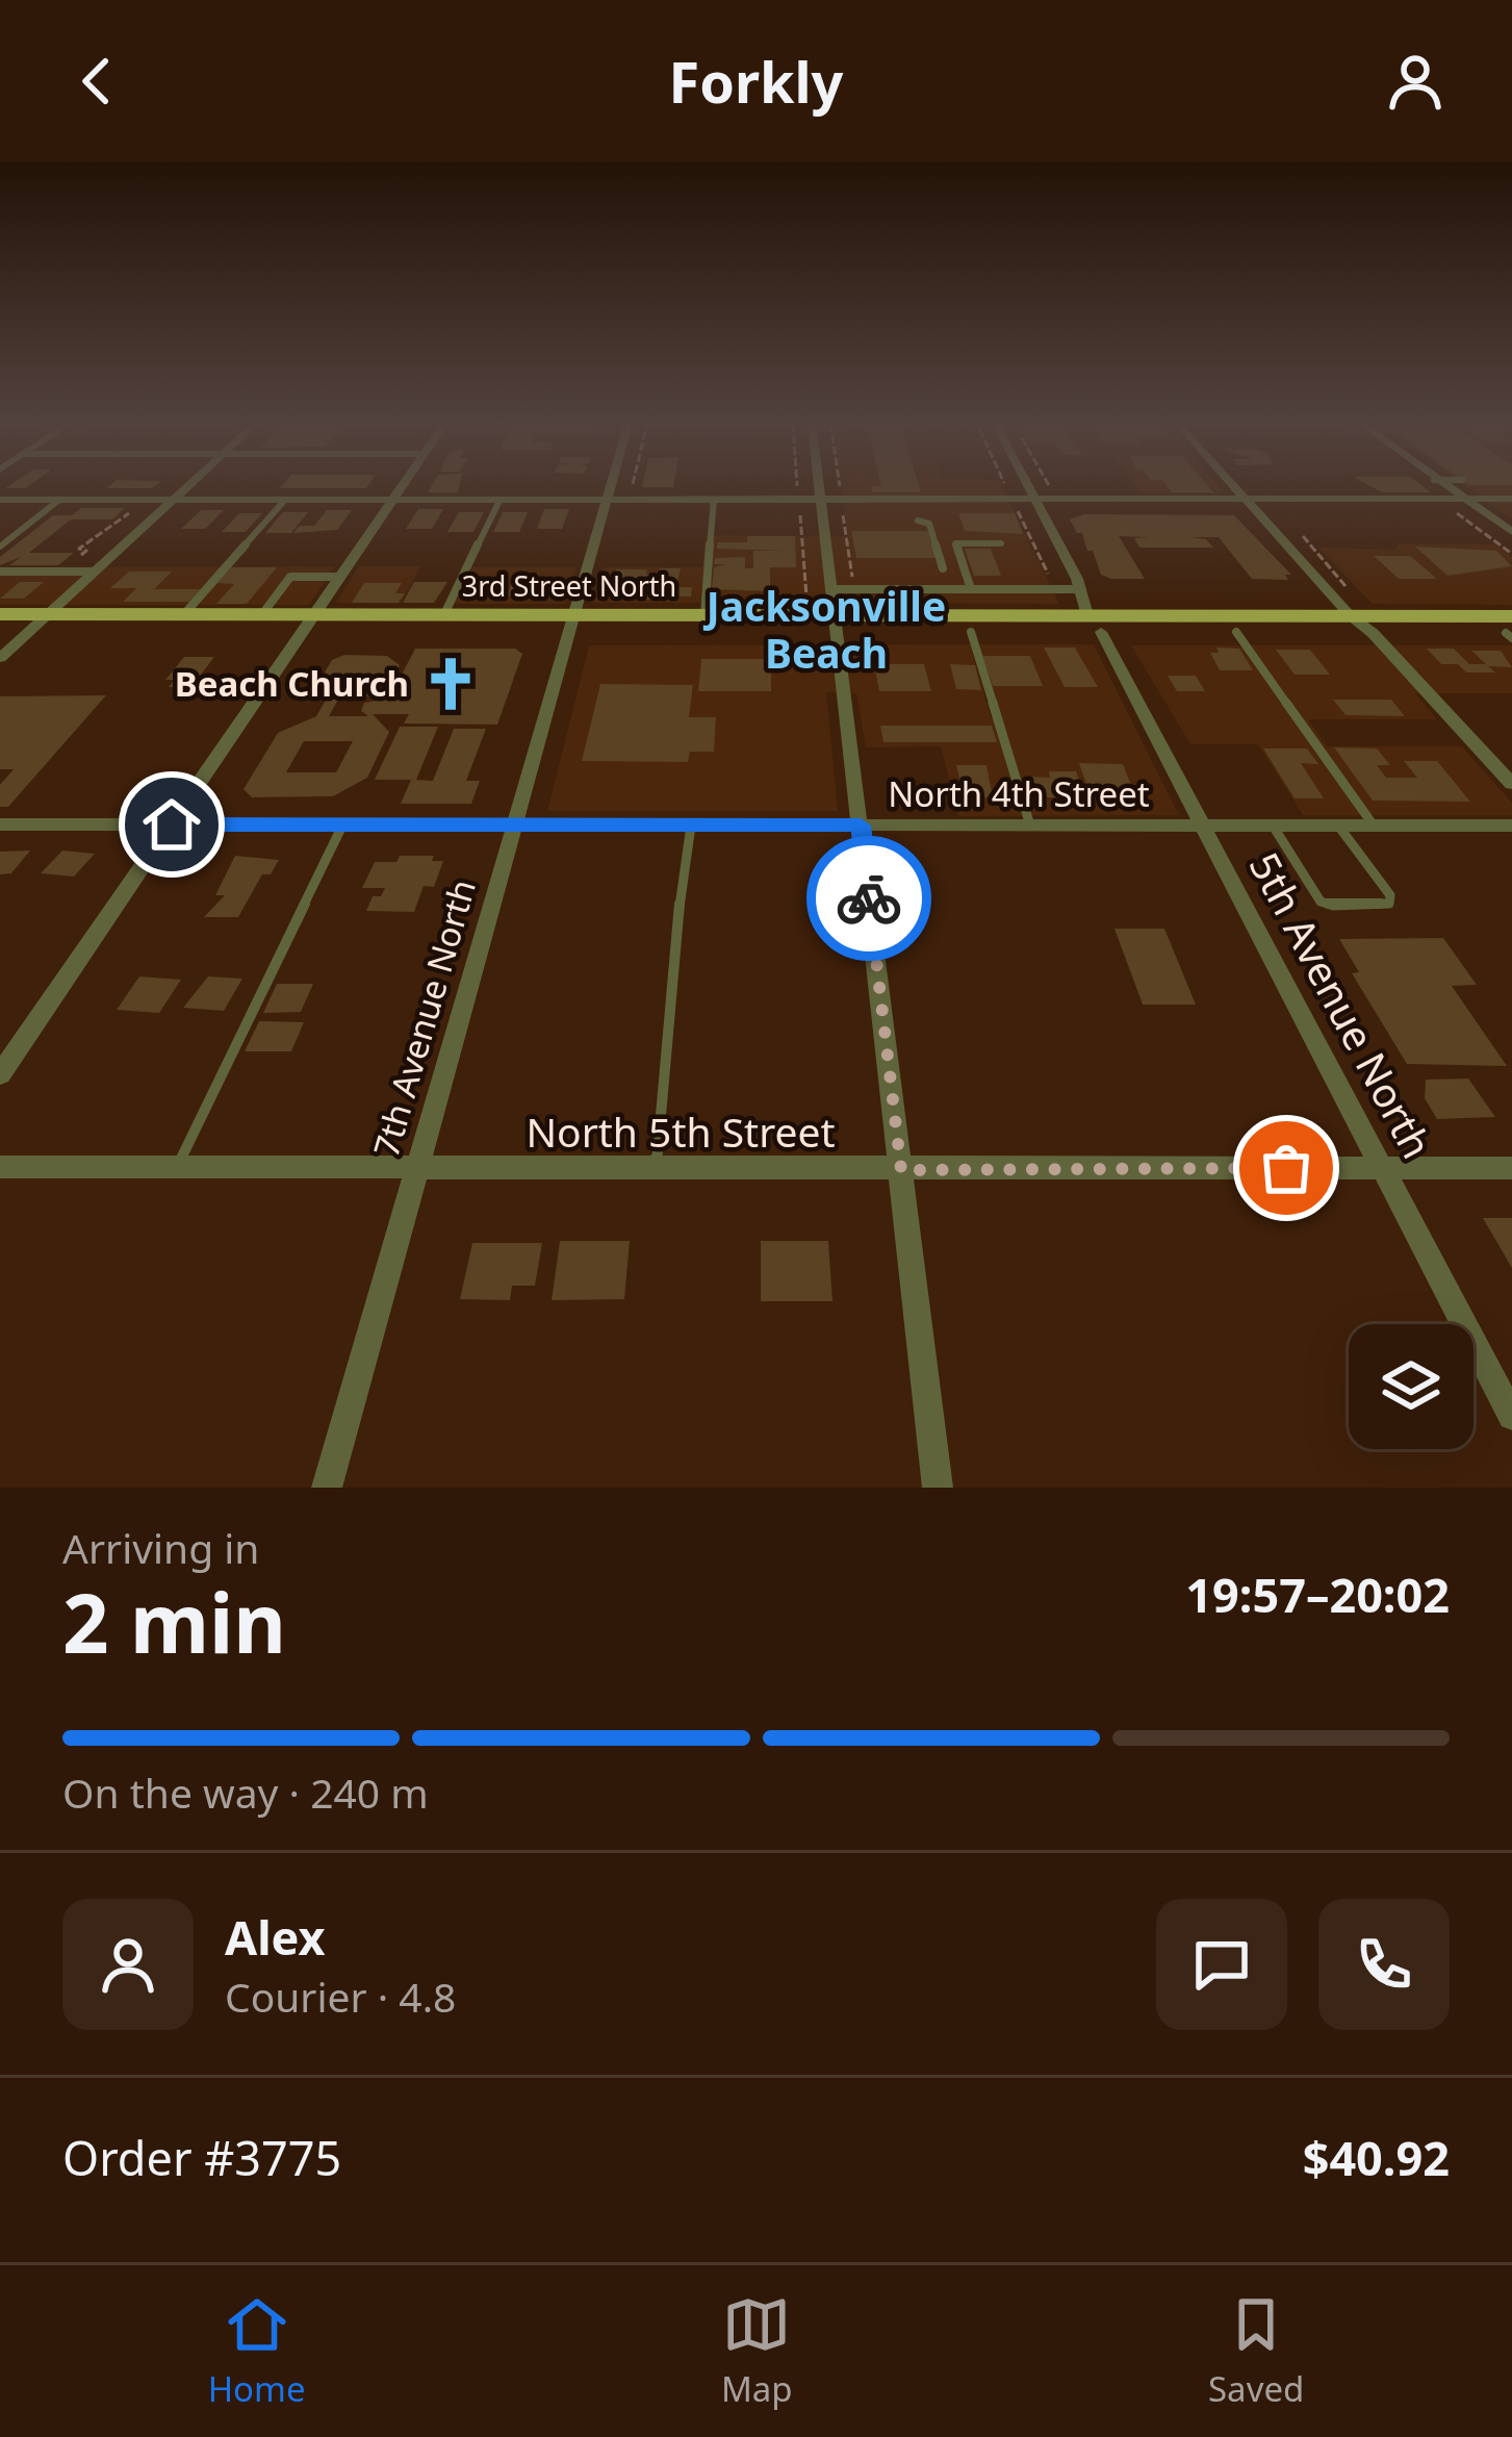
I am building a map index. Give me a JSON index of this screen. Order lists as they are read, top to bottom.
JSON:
{
  "streets": {
    "main road": ["3rd Street North"],
    "street": [
      "North 4th Street",
      "5th Avenue North",
      "7th Avenue North",
      "North 5th Street"
    ]
  },
  "crossings": [
    ["3rd Street North", "5th Avenue North"],
    ["3rd Street North", "7th Avenue North"],
    ["North 4th Street", "5th Avenue North"],
    ["North 4th Street", "7th Avenue North"],
    ["5th Avenue North", "North 5th Street"],
    ["7th Avenue North", "North 5th Street"]
  ],
  "districts": ["Jacksonville Beach"],
  "places": {
    "church": ["Beach Church"]
  },
  "page": {
    "header": "Forkly",
    "heading": ["2 min", "Arriving in", "19:57–20:02"],
    "panel": [
      "Alex",
      "Courier · 4.8",
      "Order #3775",
      "$40.92"
    ],
    "bar": "On the way · 240 m",
    "tabs": ["Home", "Map", "Saved"]
  }
}
